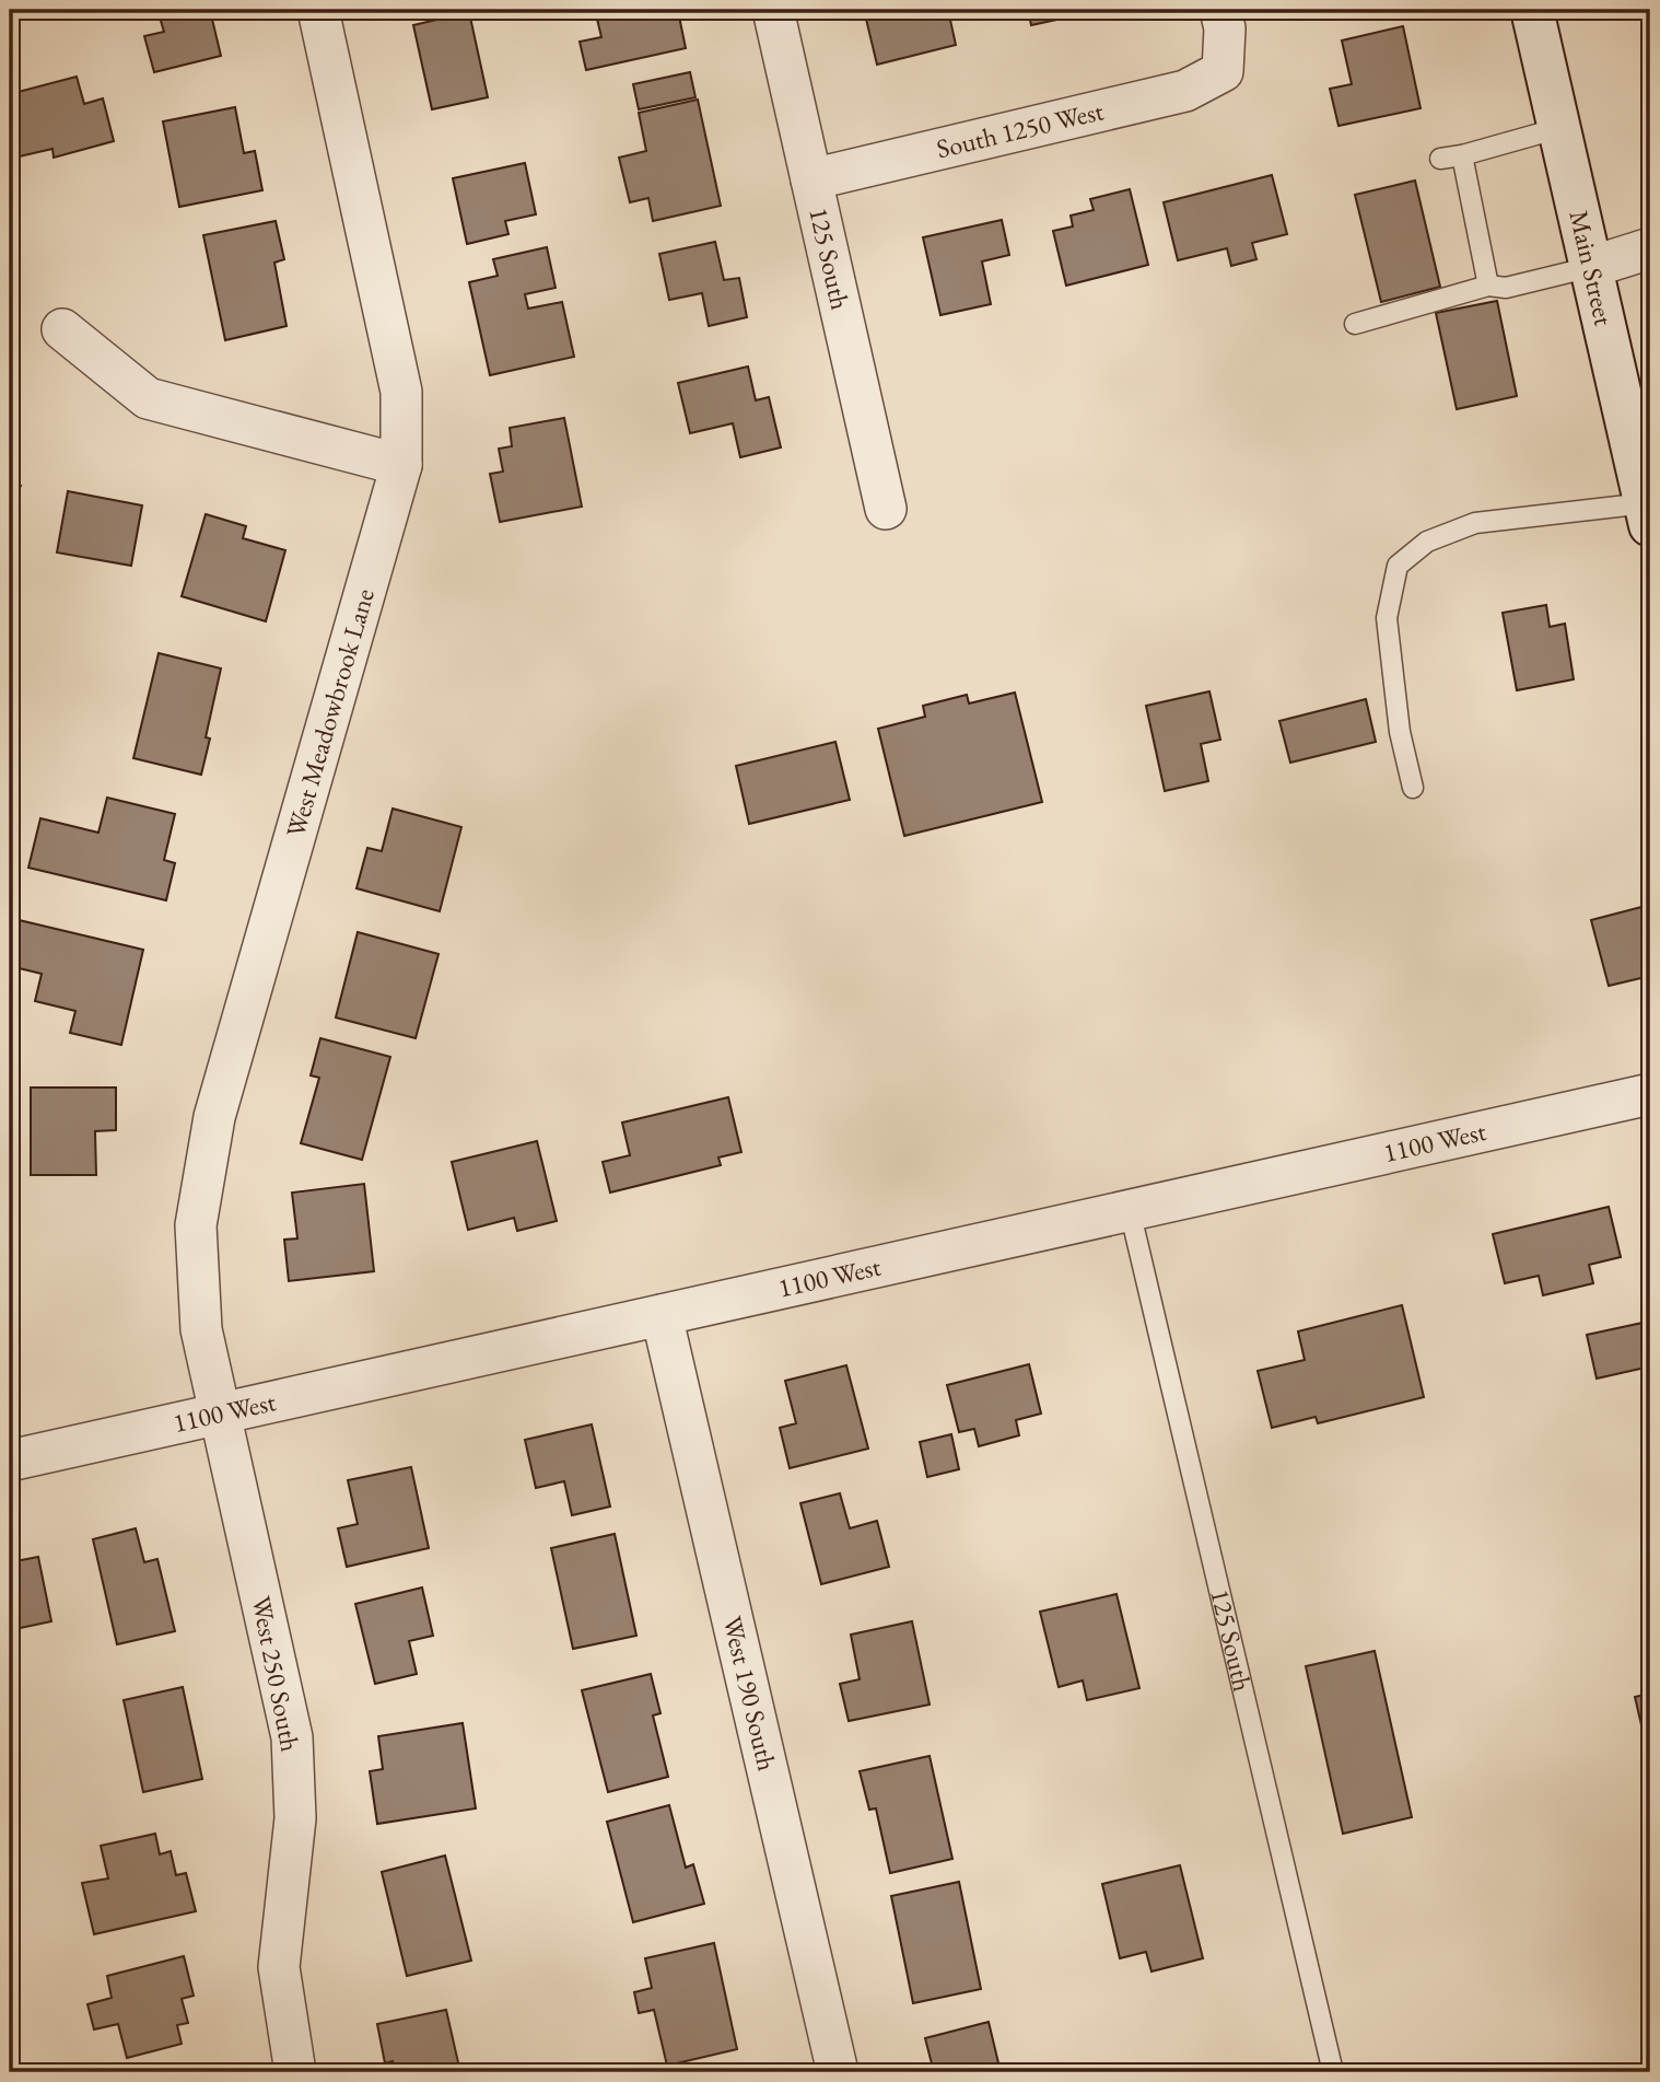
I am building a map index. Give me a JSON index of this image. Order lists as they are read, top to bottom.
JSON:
{
  "streets": {
    "main road": ["Main Street"],
    "street": [
      "South 1250 West",
      "125 South",
      "West Meadowbrook Lane",
      "1100 West",
      "West 250 South",
      "West 190 South"
    ]
  },
  "crossings": [
    ["South 1250 West", "125 South"],
    ["125 South", "1100 West"],
    ["West Meadowbrook Lane", "1100 West"],
    ["West Meadowbrook Lane", "West 250 South"],
    ["1100 West", "West 250 South"],
    ["1100 West", "West 190 South"]
  ]
}
